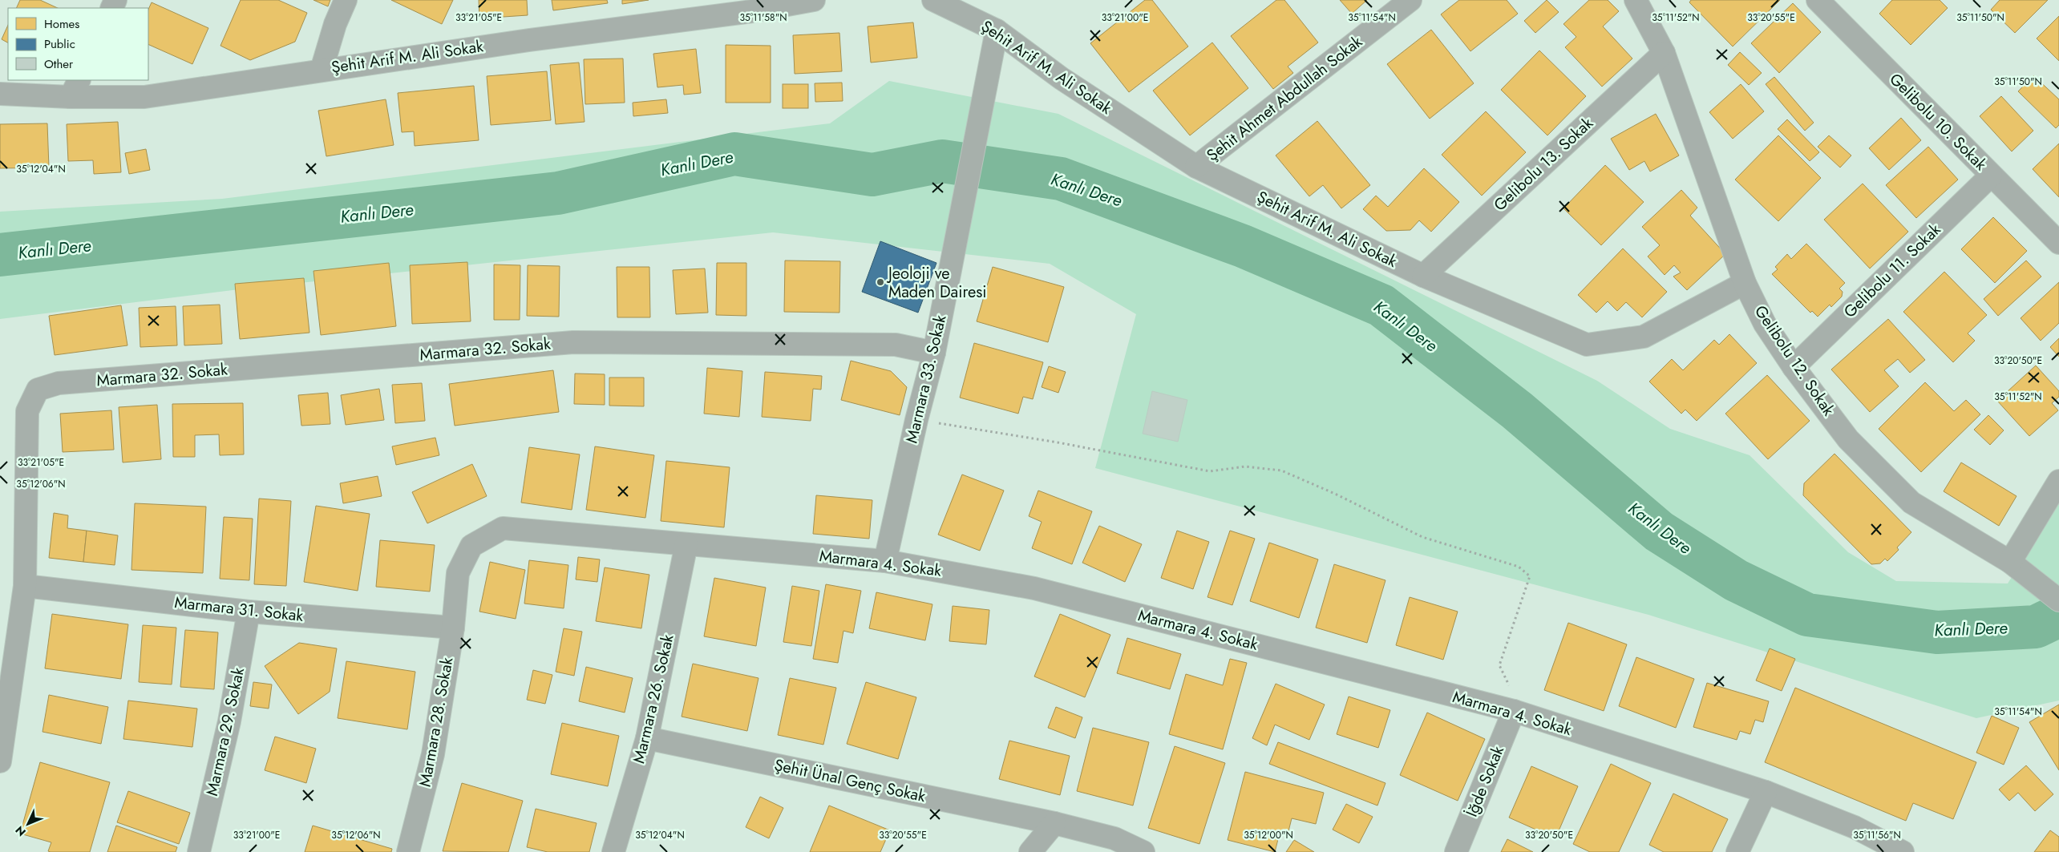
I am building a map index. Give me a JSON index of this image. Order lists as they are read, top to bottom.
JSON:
{
  "streets": {
    "street": [
      "Şehit Arif M. Ali Sokak",
      "Şehit Ahmet Abdullah Sokak",
      "Gelibolu 10. Sokak",
      "Gelibolu 13. Sokak",
      "Gelibolu 11. Sokak",
      "Marmara 32. Sokak",
      "Gelibolu 12. Sokak",
      "Marmara 33. Sokak",
      "Marmara 4. Sokak",
      "Marmara 31. Sokak",
      "Marmara 26. Sokak",
      "Marmara 28. Sokak",
      "Marmara 29. Sokak",
      "Şehit Ünal Genç Sokak",
      "İğde Sokak"
    ]
  },
  "crossings": [
    ["Şehit Arif M. Ali Sokak", "Şehit Ahmet Abdullah Sokak"],
    ["Şehit Arif M. Ali Sokak", "Gelibolu 13. Sokak"],
    ["Şehit Arif M. Ali Sokak", "Gelibolu 12. Sokak"],
    ["Şehit Arif M. Ali Sokak", "Marmara 33. Sokak"],
    ["Gelibolu 10. Sokak", "Gelibolu 11. Sokak"],
    ["Gelibolu 13. Sokak", "Gelibolu 12. Sokak"],
    ["Gelibolu 11. Sokak", "Gelibolu 12. Sokak"],
    ["Marmara 32. Sokak", "Marmara 33. Sokak"],
    ["Marmara 32. Sokak", "Marmara 31. Sokak"],
    ["Marmara 33. Sokak", "Marmara 4. Sokak"],
    ["Marmara 4. Sokak", "Marmara 26. Sokak"],
    ["Marmara 4. Sokak", "Marmara 28. Sokak"],
    ["Marmara 4. Sokak", "İğde Sokak"],
    ["Marmara 31. Sokak", "Marmara 28. Sokak"],
    ["Marmara 31. Sokak", "Marmara 29. Sokak"],
    ["Marmara 26. Sokak", "Şehit Ünal Genç Sokak"]
  ],
  "water": ["Kanlı Dere"],
  "places": ["Jeoloji ve Maden Dairesi"],
  "legend": ["Homes", "Public", "Other"],
  "north": "bottom left",
  "coordinates": [
    "33°21'05\"E",
    "33°21'00\"E",
    "33°20'55\"E",
    "35°11'58\"N",
    "35°11'54\"N",
    "35°11'52\"N",
    "35°11'50\"N",
    "35°12'04\"N",
    "33°20'50\"E",
    "35°12'06\"N",
    "35°12'00\"N",
    "35°11'56\"N"
  ]
}
